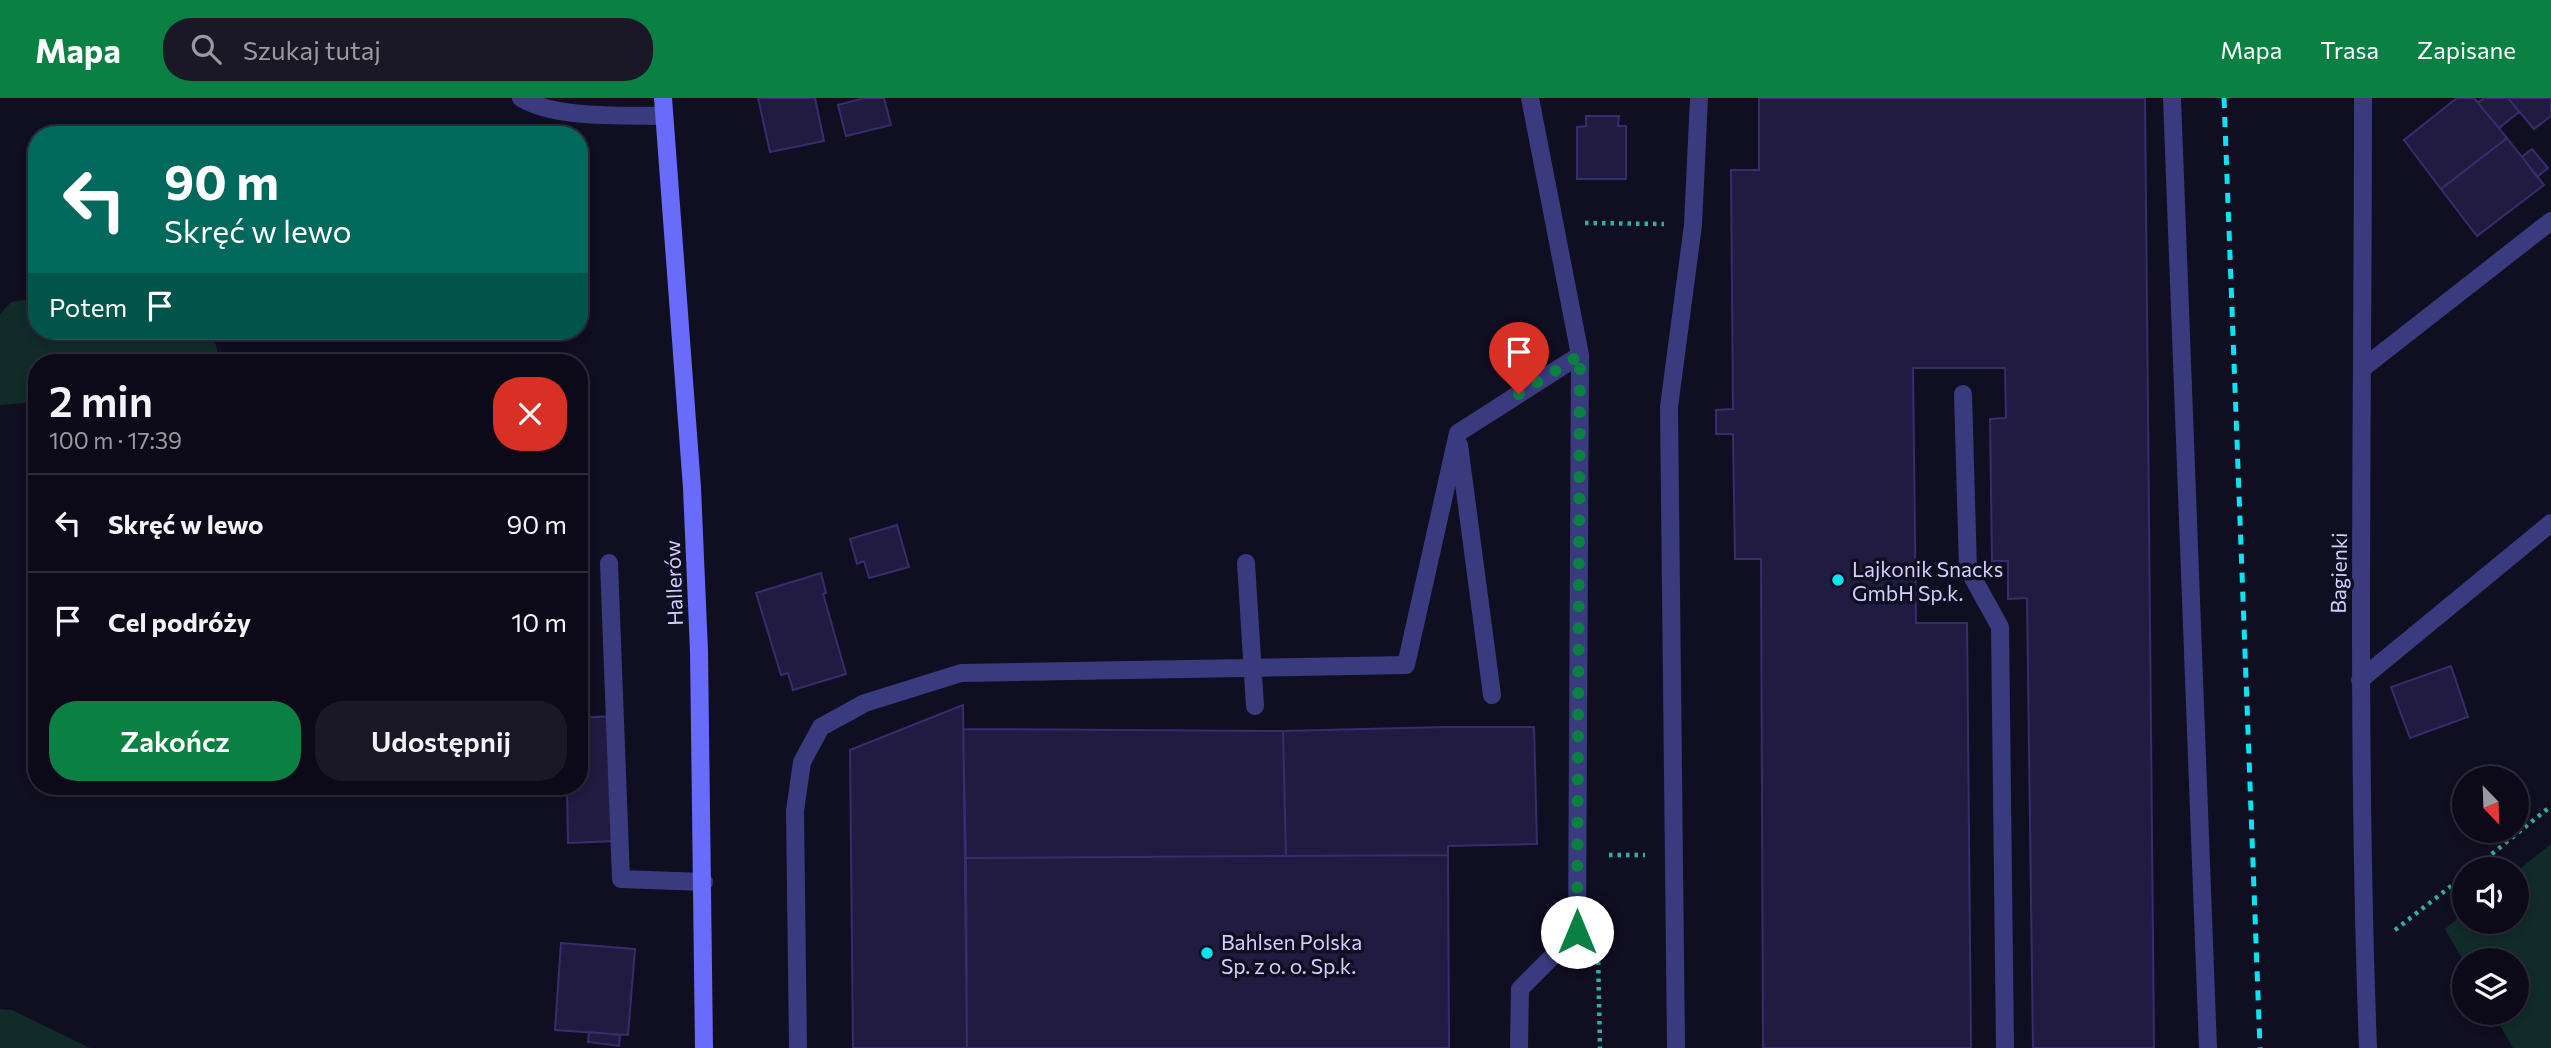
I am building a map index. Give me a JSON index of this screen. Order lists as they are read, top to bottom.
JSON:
{
  "streets": {
    "street": ["Bagienki", "Hallerów"]
  },
  "places": ["Lajkonik Snacks GmbH Sp.k.", "Bahlsen Polska Sp. z o. o. Sp.k."],
  "north": "bottom right",
  "page": {
    "header": "Mapa",
    "search": "Szukaj tutaj",
    "nav": ["Mapa", "Trasa", "Zapisane"],
    "turn": ["90 m", "Skręć w lewo"],
    "then": "Potem",
    "heading": ["2 min", "100 m · 17:39"],
    "list": [
      {
        "name": "Skręć w lewo",
        "value": "90 m"
      },
      {
        "name": "Cel podróży",
        "value": "10 m"
      }
    ],
    "buttons": ["Zakończ", "Udostępnij"]
  }
}
